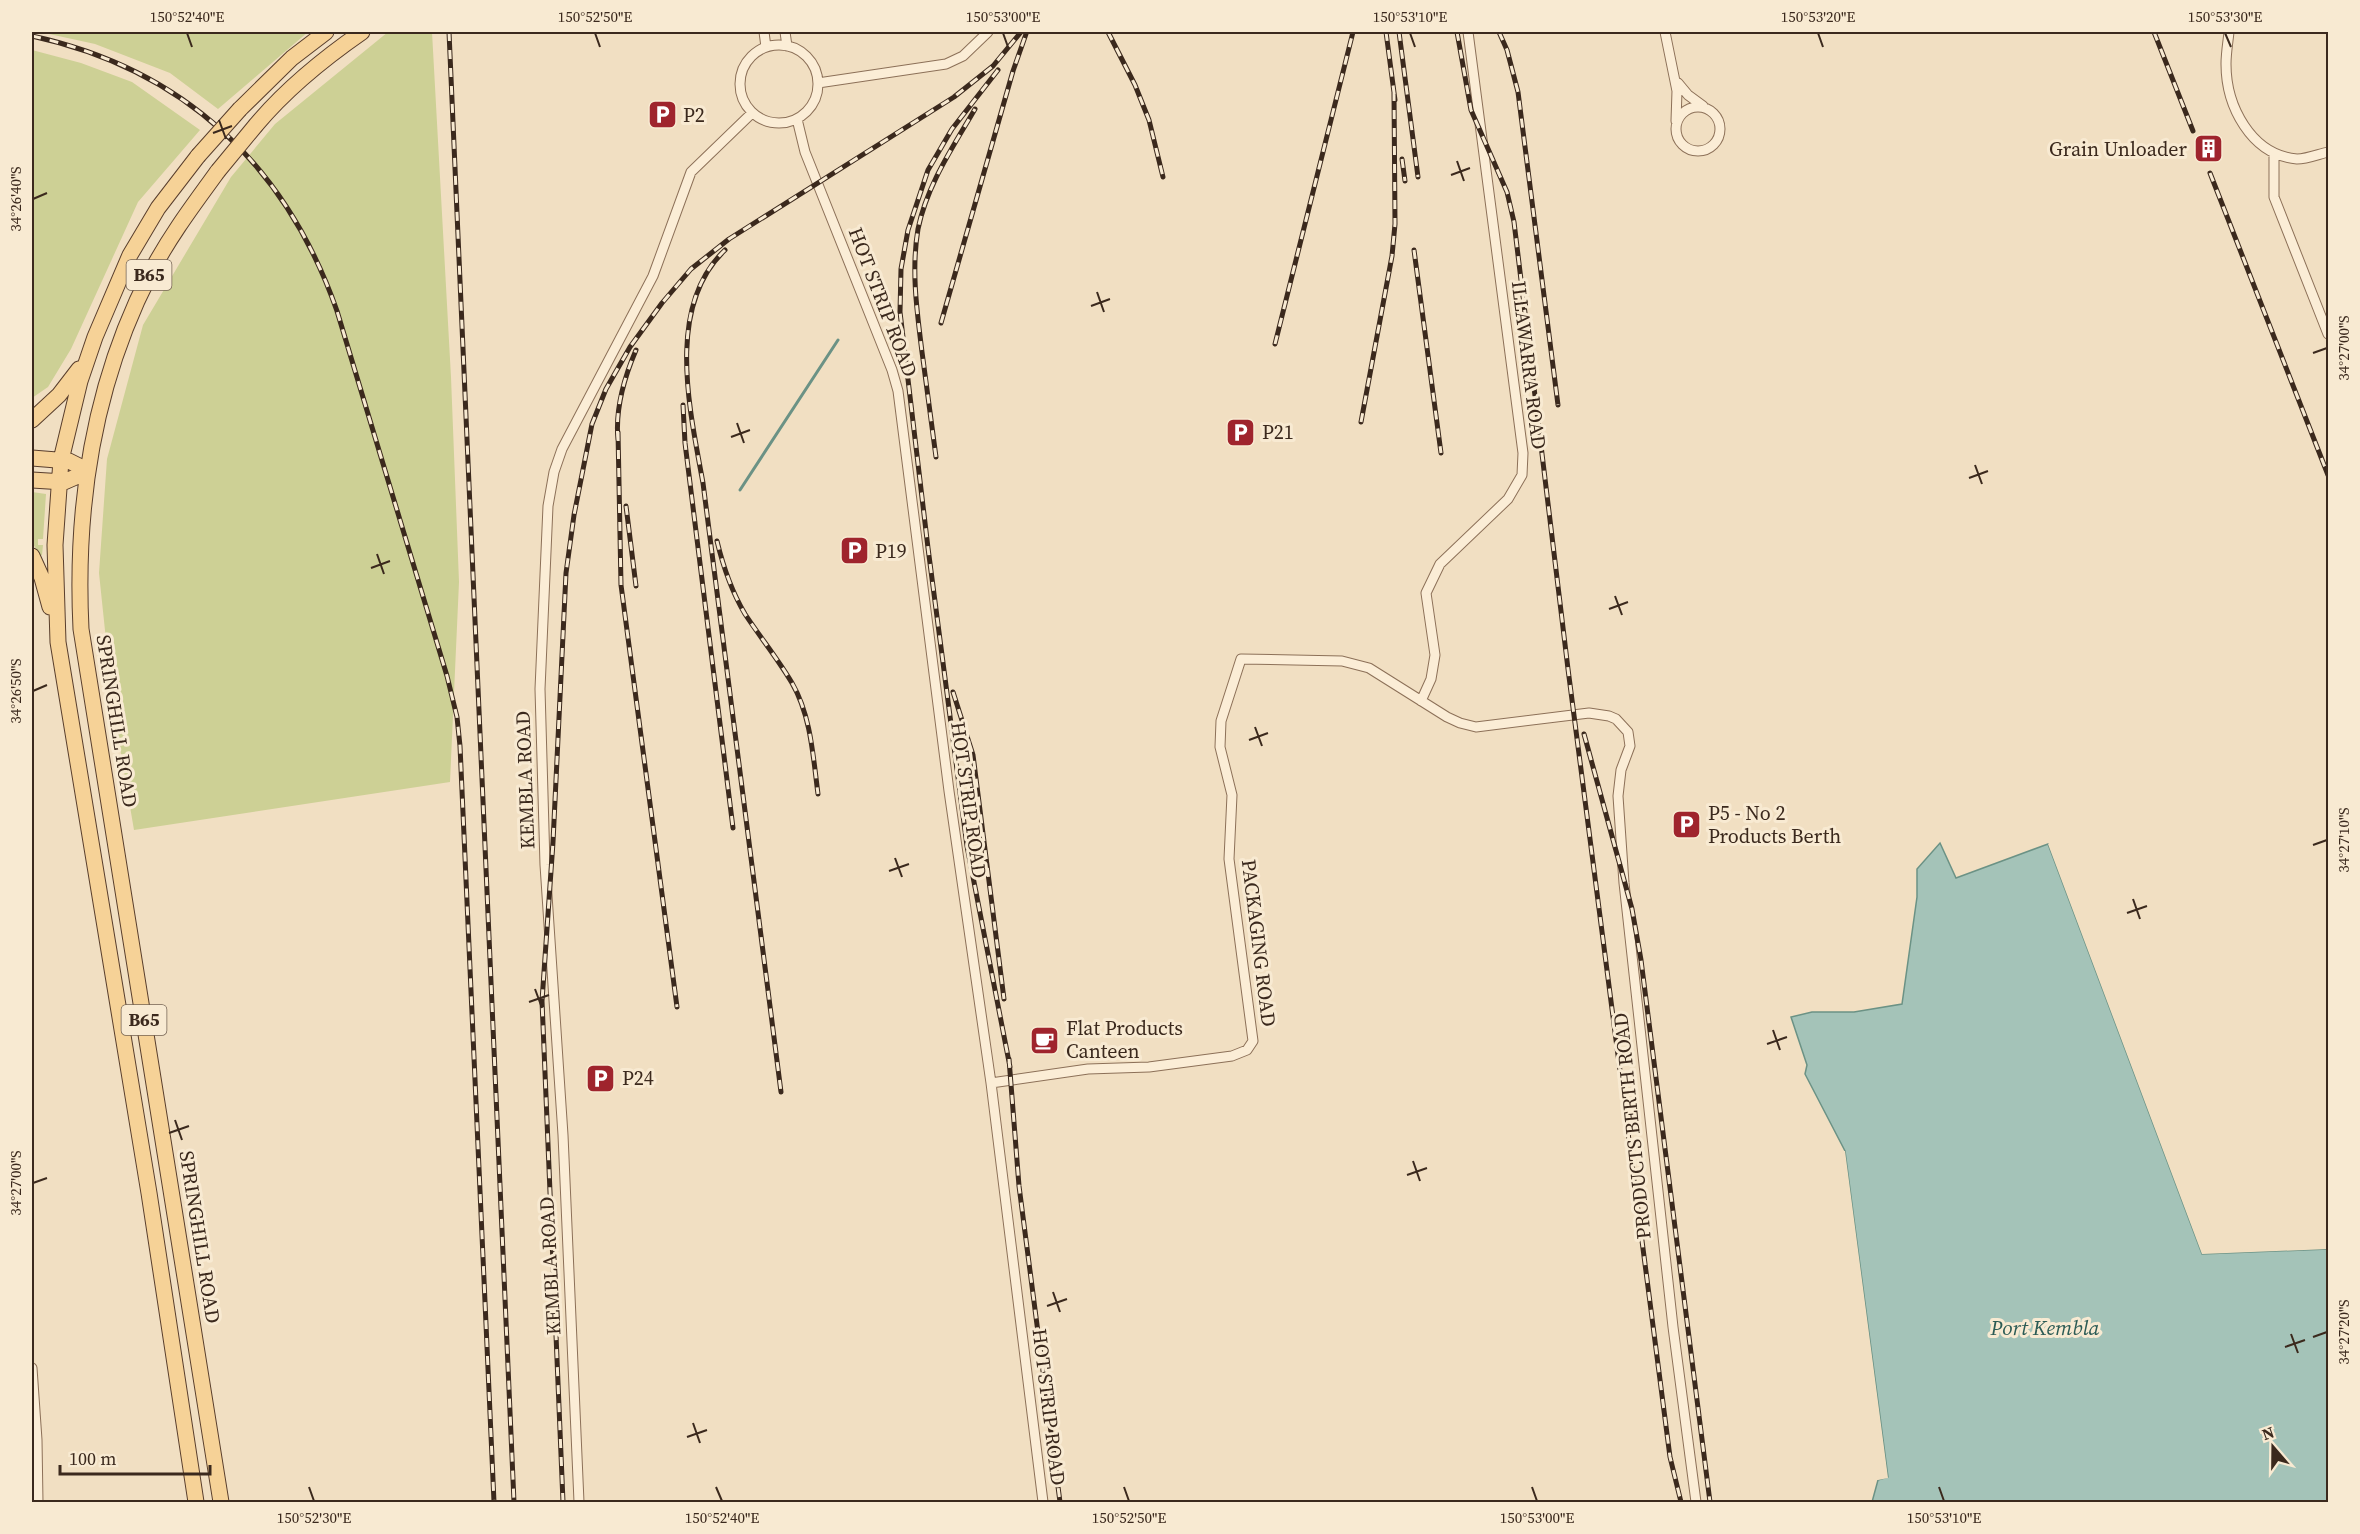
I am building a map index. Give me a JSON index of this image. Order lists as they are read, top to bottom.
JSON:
{
  "streets": {
    "main road": ["B65", "SPRINGHILL ROAD"],
    "street": [
      "HOT STRIP ROAD",
      "ILLAWARRA ROAD",
      "KEMBLA ROAD",
      "PACKAGING ROAD",
      "PRODUCTS BERTH ROAD"
    ]
  },
  "crossings": [
    ["HOT STRIP ROAD", "KEMBLA ROAD"],
    ["HOT STRIP ROAD", "PACKAGING ROAD"],
    ["ILLAWARRA ROAD", "PACKAGING ROAD"],
    ["ILLAWARRA ROAD", "PRODUCTS BERTH ROAD"],
    ["PACKAGING ROAD", "PRODUCTS BERTH ROAD"]
  ],
  "water": ["Port Kembla"],
  "places": {
    "parking": [
      "P2",
      "P21",
      "P19",
      "P5 - No 2 Products Berth",
      "P24"
    ],
    "building": ["Grain Unloader"],
    "cafe": ["Flat Products Canteen"]
  },
  "scale_bar": "100 m",
  "north": "top",
  "coordinates": [
    "150°52'40\"E",
    "150°52'50\"E",
    "150°53'00\"E",
    "150°53'10\"E",
    "150°53'20\"E",
    "150°53'30\"E",
    "34°26'40\"S",
    "34°27'00\"S",
    "34°26'50\"S",
    "34°27'10\"S",
    "34°27'20\"S",
    "150°52'30\"E"
  ]
}
